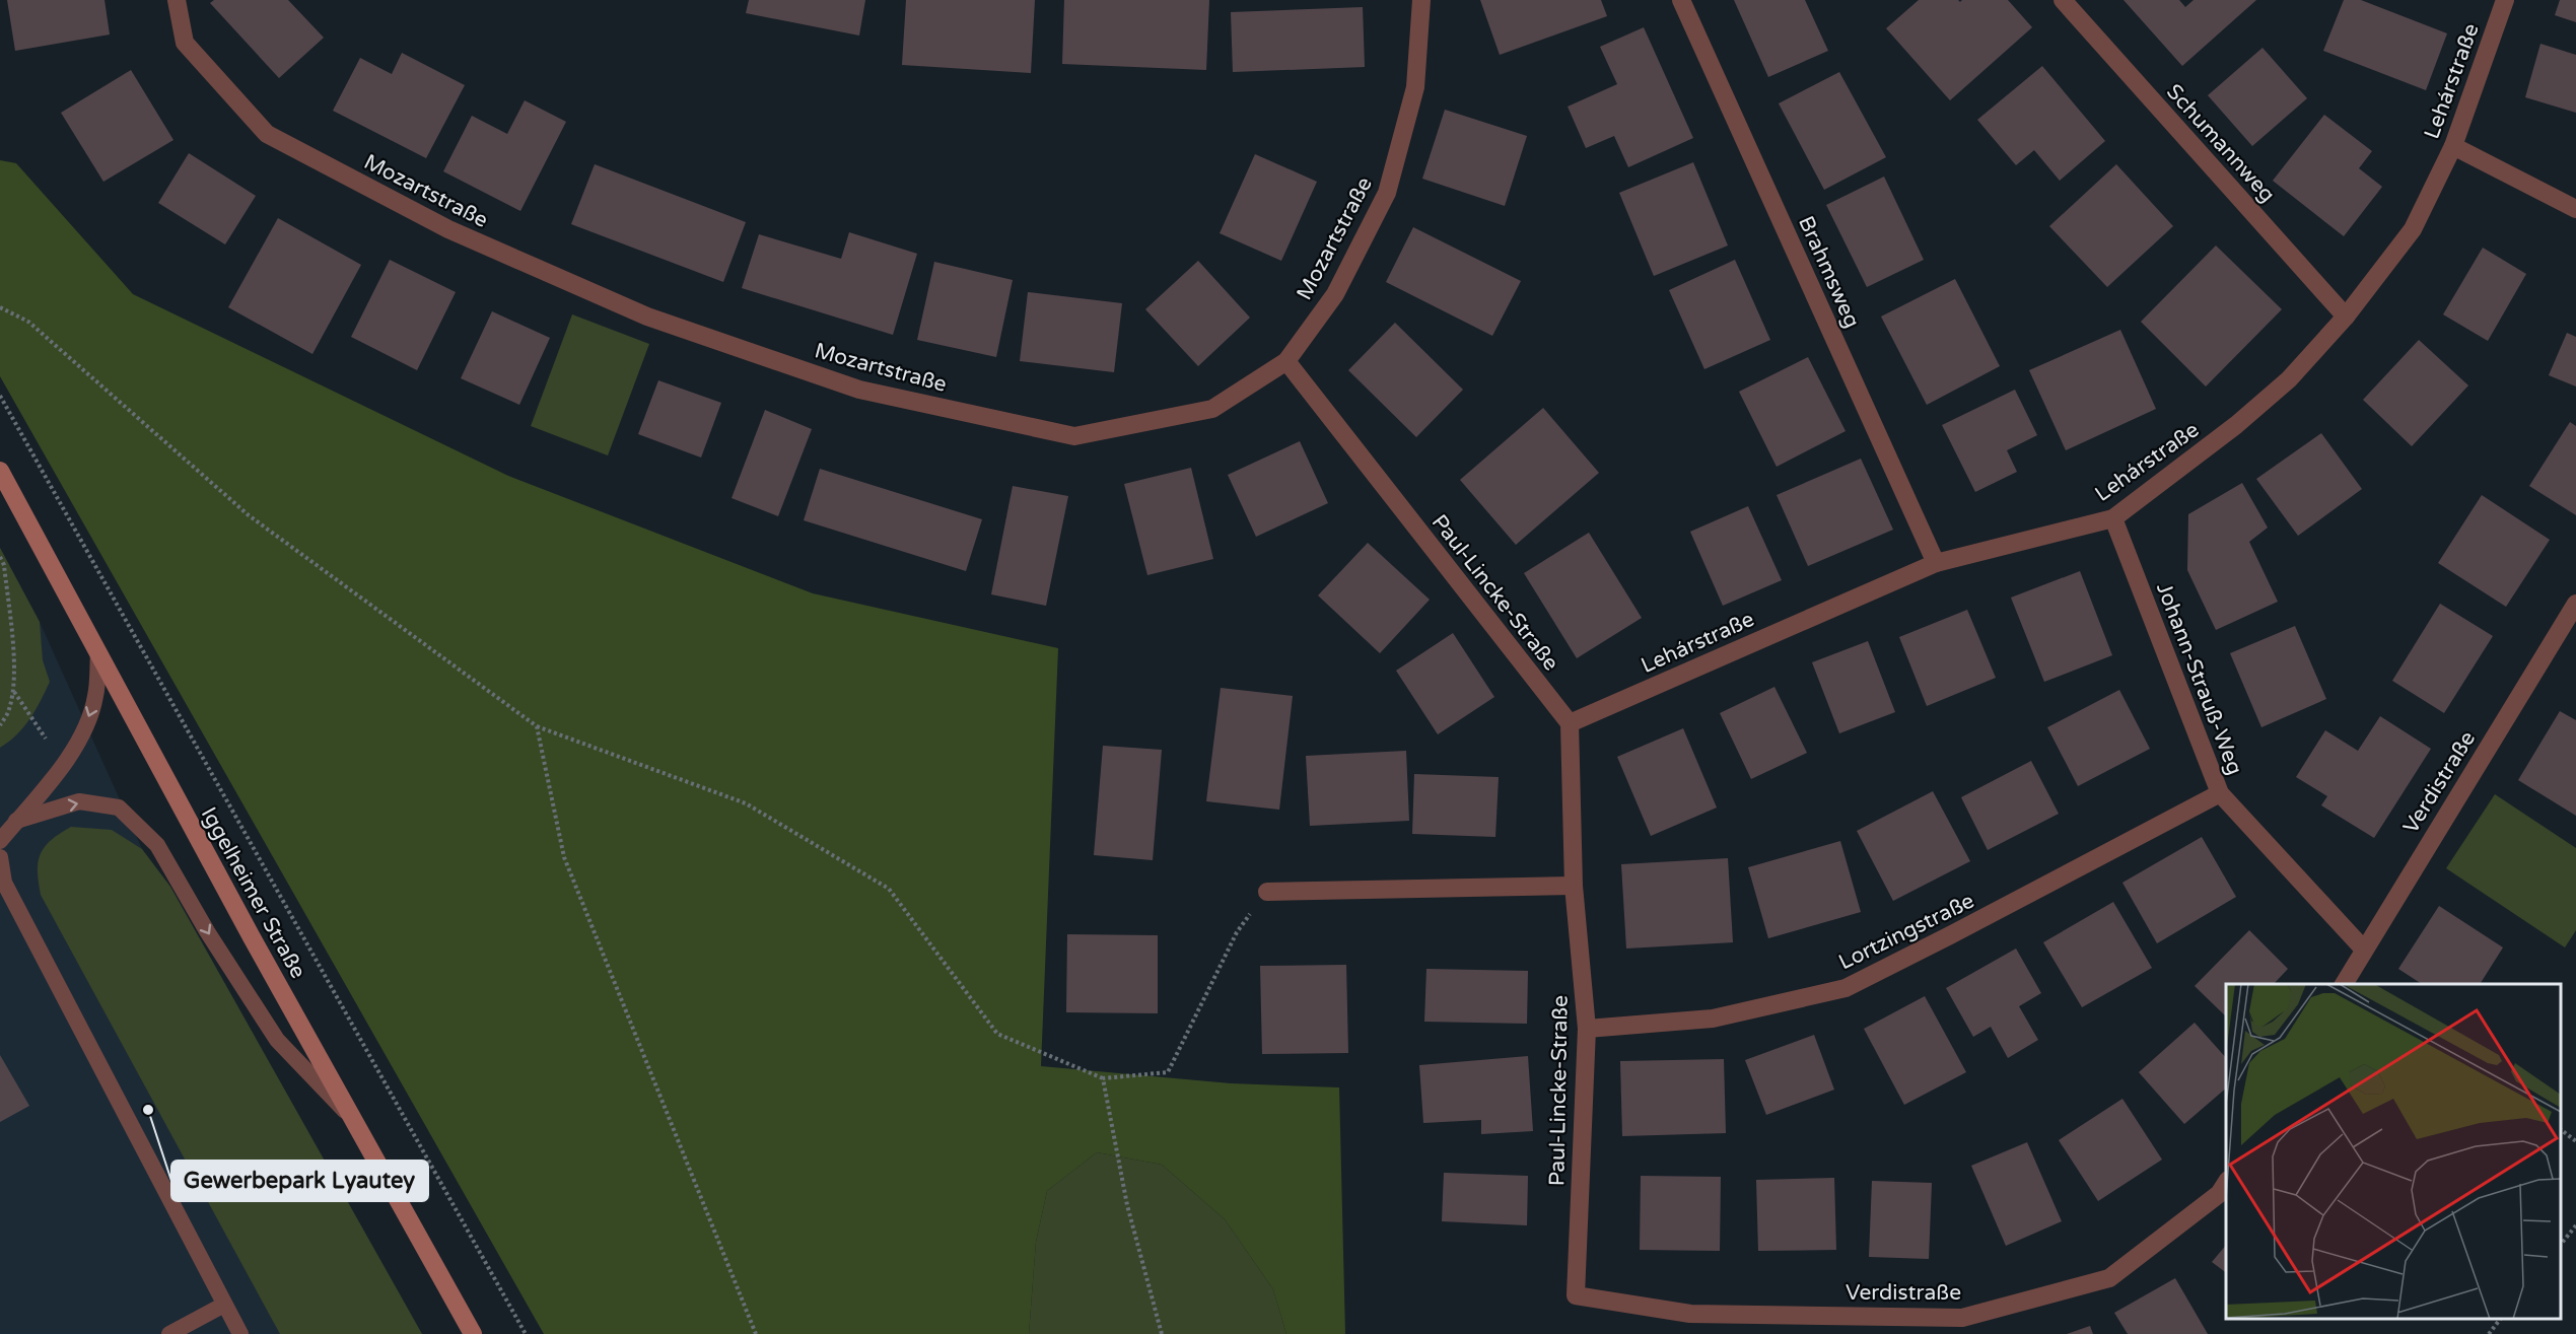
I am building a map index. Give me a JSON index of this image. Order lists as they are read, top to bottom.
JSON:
{
  "streets": {
    "main road": ["Iggelheimer Straße"],
    "street": [
      "Lehárstraße",
      "Schumannweg",
      "Mozartstraße",
      "Brahmsweg",
      "Paul-Lincke-Straße",
      "Johann-Strauß-Weg",
      "Verdistraße",
      "Lortzingstraße"
    ]
  },
  "crossings": [
    ["Lehárstraße", "Schumannweg"],
    ["Lehárstraße", "Brahmsweg"],
    ["Lehárstraße", "Paul-Lincke-Straße"],
    ["Lehárstraße", "Johann-Strauß-Weg"],
    ["Mozartstraße", "Paul-Lincke-Straße"],
    ["Paul-Lincke-Straße", "Verdistraße"],
    ["Paul-Lincke-Straße", "Lortzingstraße"],
    ["Johann-Strauß-Weg", "Verdistraße"],
    ["Johann-Strauß-Weg", "Lortzingstraße"]
  ],
  "places": ["Gewerbepark Lyautey"]
}
